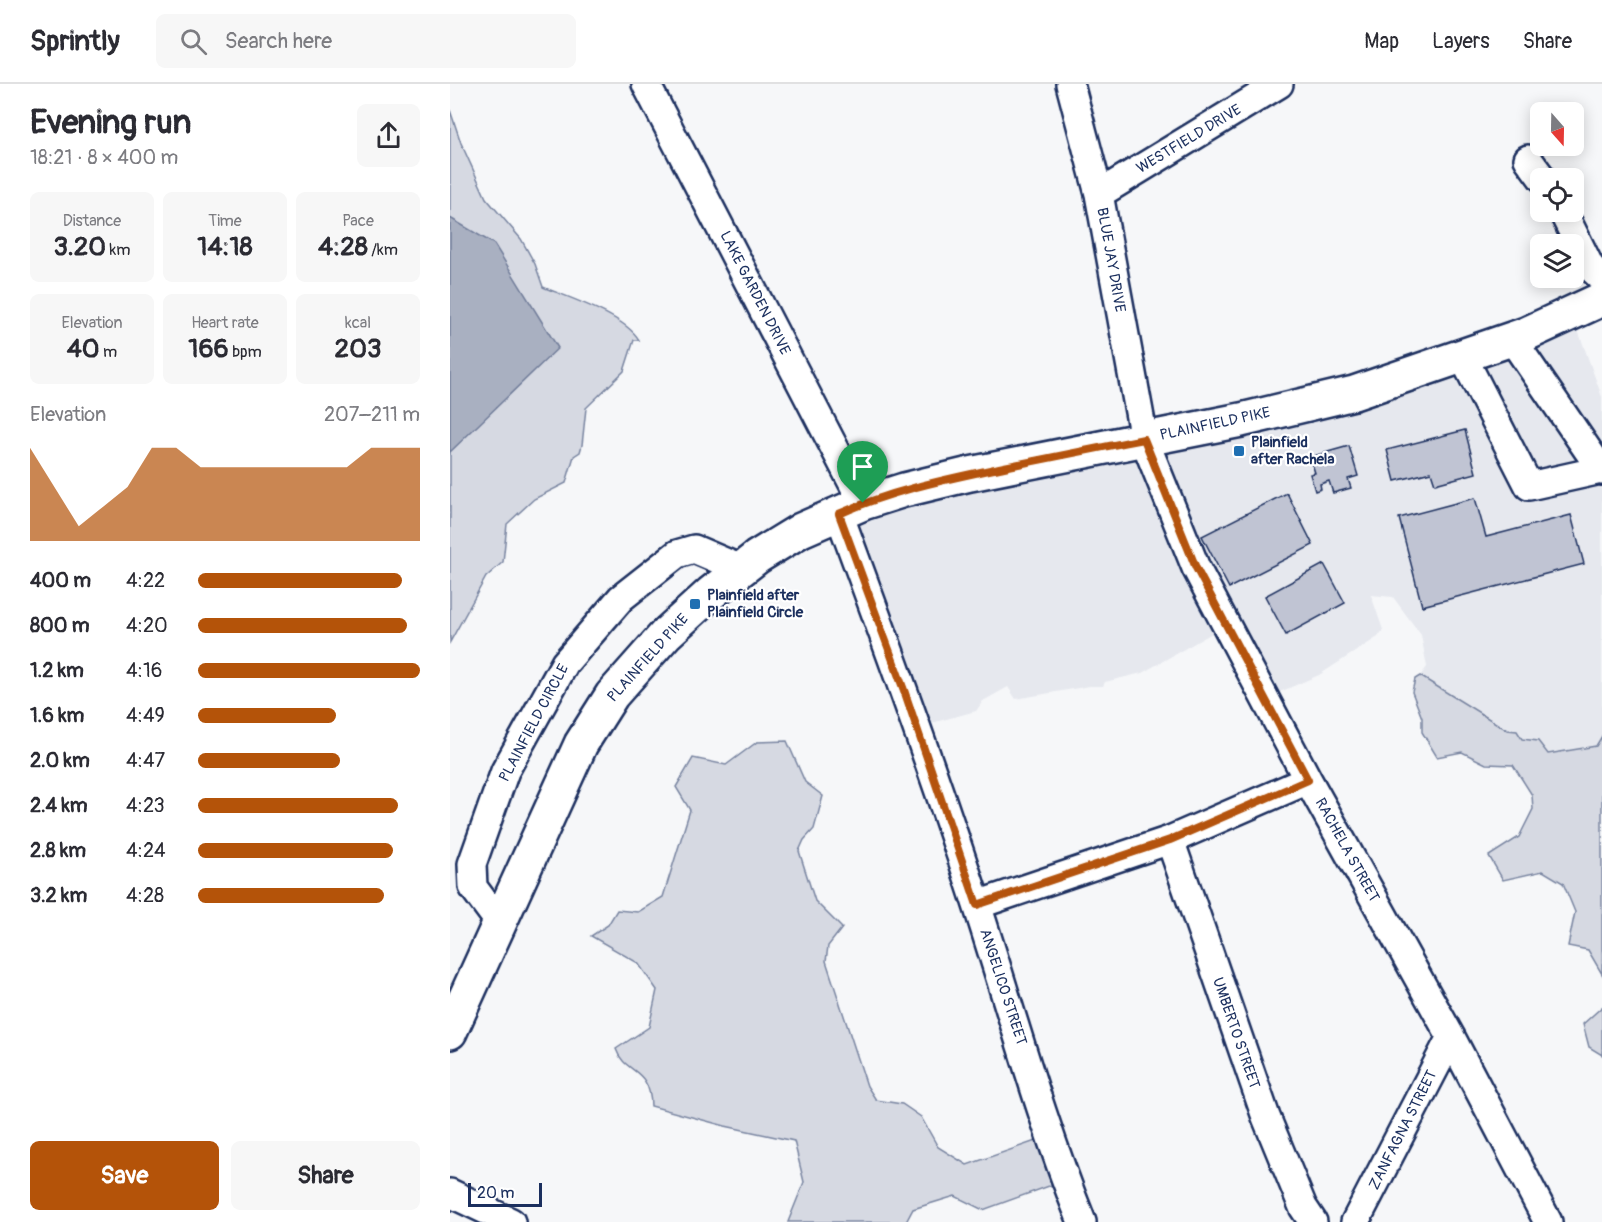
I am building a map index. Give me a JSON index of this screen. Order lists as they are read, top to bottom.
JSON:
{
  "streets": {
    "main road": ["PLAINFIELD PIKE"],
    "street": [
      "WESTFIELD DRIVE",
      "BLUE JAY DRIVE",
      "LAKE GARDEN DRIVE",
      "PLAINFIELD CIRCLE",
      "RACHELA STREET",
      "ANGELICO STREET",
      "UMBERTO STREET",
      "ZANFAGNA STREET"
    ]
  },
  "crossings": [
    ["WESTFIELD DRIVE", "BLUE JAY DRIVE"],
    ["BLUE JAY DRIVE", "PLAINFIELD PIKE"],
    ["BLUE JAY DRIVE", "RACHELA STREET"],
    ["LAKE GARDEN DRIVE", "PLAINFIELD PIKE"],
    ["LAKE GARDEN DRIVE", "ANGELICO STREET"],
    ["PLAINFIELD PIKE", "PLAINFIELD CIRCLE"],
    ["PLAINFIELD PIKE", "RACHELA STREET"],
    ["PLAINFIELD PIKE", "ANGELICO STREET"],
    ["RACHELA STREET", "ZANFAGNA STREET"]
  ],
  "places": {
    "transit": ["Plainfield after Rachela", "Plainfield after Plainfield Circle"]
  },
  "scale_bar": "20 m",
  "north": "bottom",
  "page": {
    "header": "Sprintly",
    "search": "Search here",
    "nav": ["Map", "Layers", "Share"],
    "heading": ["Evening run", "18:21 · 8 × 400 m"],
    "stats": [
      ["Distance", "3.20 km"],
      ["Time", "14:18"],
      ["Pace", "4:28 /km"],
      ["Elevation", "40 m"],
      ["Heart rate", "166 bpm"],
      ["kcal", "203"]
    ],
    "chart": ["Elevation", "207–211 m"],
    "list": [
      {
        "name": "400 m",
        "note": "4:22"
      },
      {
        "name": "800 m",
        "note": "4:20"
      },
      {
        "name": "1.2 km",
        "note": "4:16"
      },
      {
        "name": "1.6 km",
        "note": "4:49"
      },
      {
        "name": "2.0 km",
        "note": "4:47"
      },
      {
        "name": "2.4 km",
        "note": "4:23"
      },
      {
        "name": "2.8 km",
        "note": "4:24"
      },
      {
        "name": "3.2 km",
        "note": "4:28"
      }
    ],
    "buttons": ["Save", "Share"],
    "scale": "20 m"
  }
}
